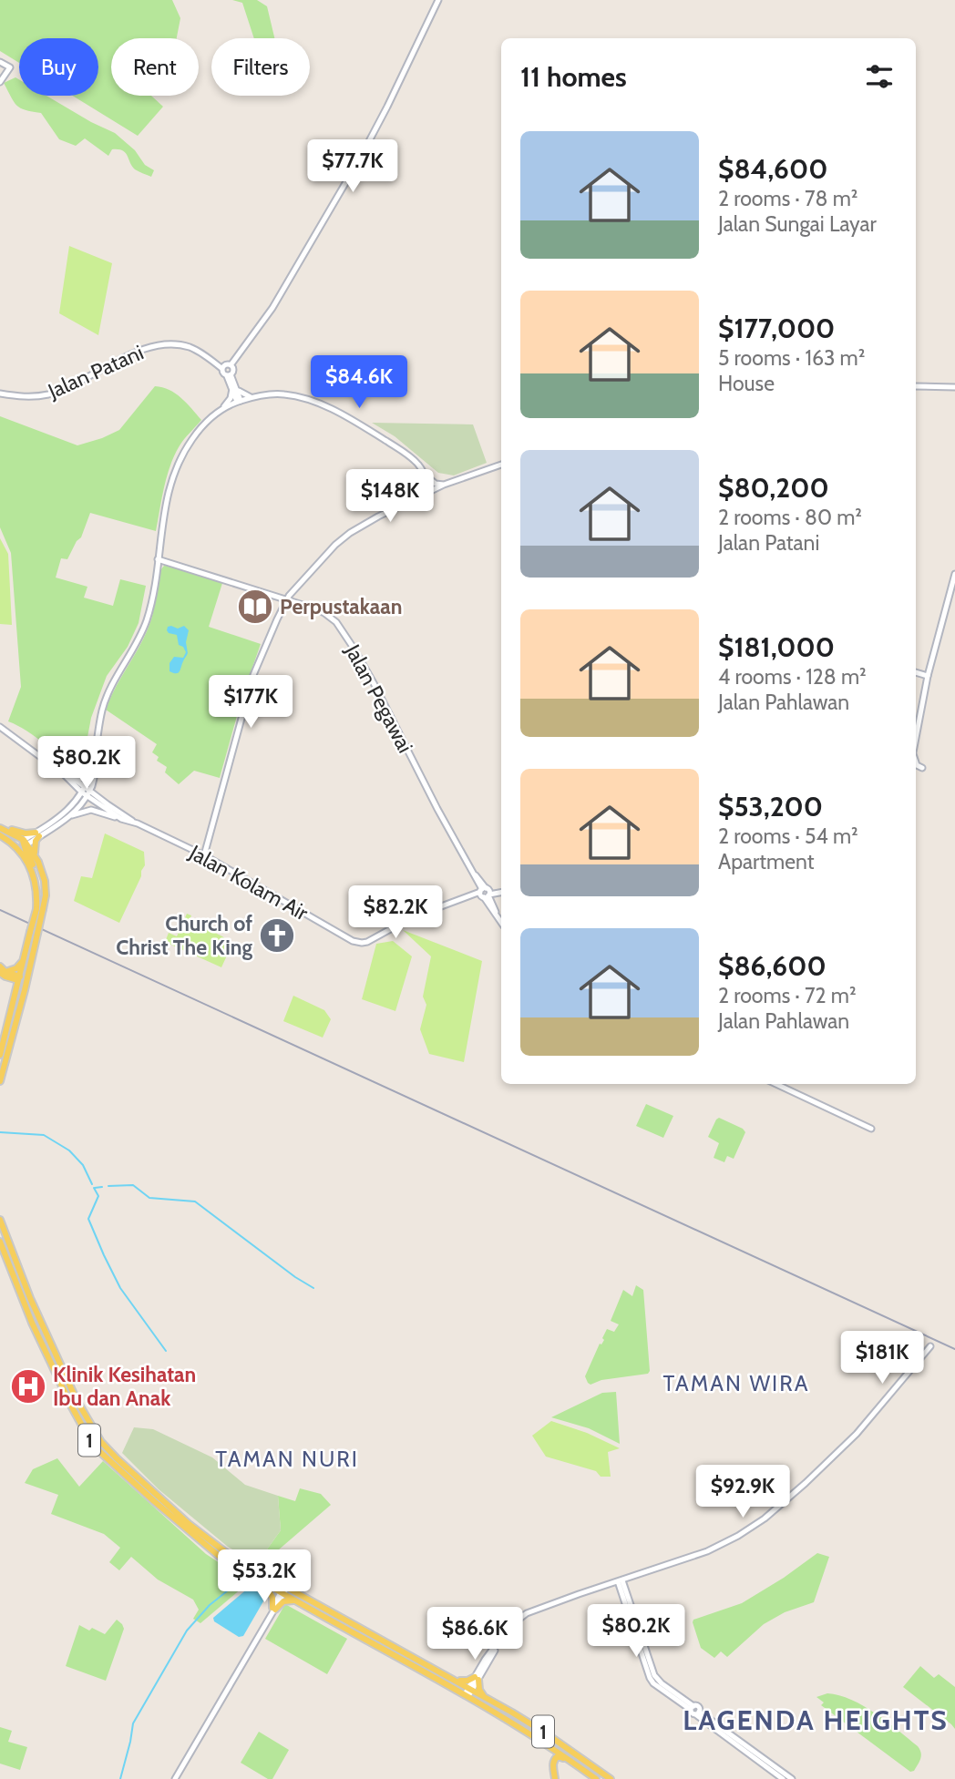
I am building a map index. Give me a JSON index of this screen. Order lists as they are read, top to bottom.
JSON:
{
  "streets": {
    "main road": [
      "Jalan Patani",
      "Jalan Pegawai",
      "Jalan Kolam Air",
      "1"
    ]
  },
  "crossings": [
    ["Jalan Pegawai", "Jalan Kolam Air"]
  ],
  "districts": ["TAMAN WIRA", "TAMAN NURI", "LAGENDA HEIGHTS"],
  "places": {
    "library": ["Perpustakaan"],
    "church": ["Church of Christ The King"],
    "hospital": ["Klinik Kesihatan Ibu dan Anak"]
  },
  "page": {
    "chip": ["Buy", "Rent", "Filters"],
    "heading": "11 homes",
    "list": [
      {
        "name": "$84,600",
        "note": "2 rooms · 78 m² · Jalan Sungai Layar"
      },
      {
        "name": "$177,000",
        "note": "5 rooms · 163 m² · House"
      },
      {
        "name": "$80,200",
        "note": "2 rooms · 80 m² · Jalan Patani"
      },
      {
        "name": "$181,000",
        "note": "4 rooms · 128 m² · Jalan Pahlawan"
      },
      {
        "name": "$53,200",
        "note": "2 rooms · 54 m² · Apartment"
      },
      {
        "name": "$86,600",
        "note": "2 rooms · 72 m² · Jalan Pahlawan"
      }
    ],
    "price": [
      "$77.7K",
      "$84.6K",
      "$148K",
      "$177K",
      "$80.2K",
      "$82.2K",
      "$181K",
      "$92.9K",
      "$53.2K",
      "$80.2K",
      "$86.6K"
    ]
  }
}
